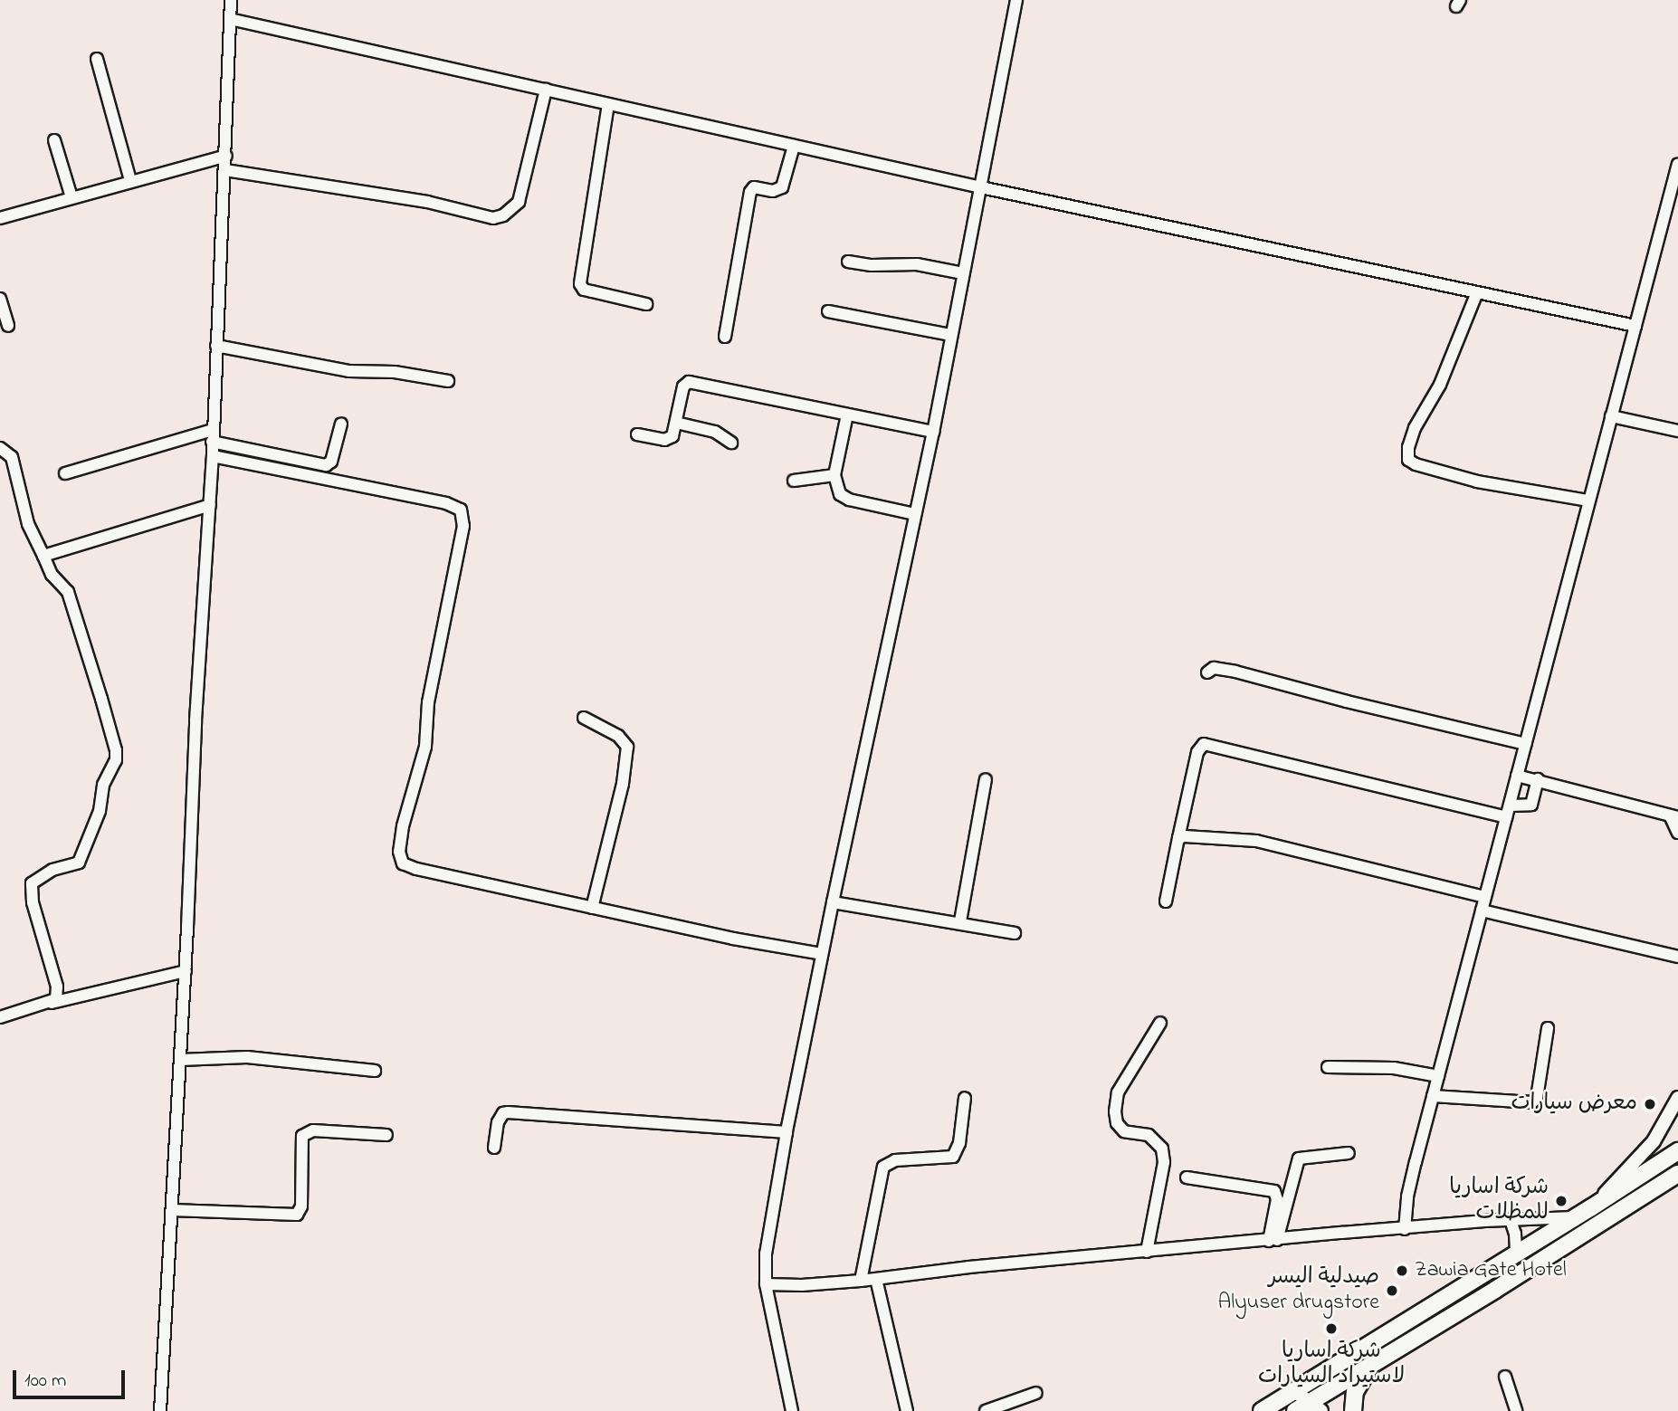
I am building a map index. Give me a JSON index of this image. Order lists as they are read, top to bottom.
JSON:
{
  "places": [
    "معرض سيارات",
    "شركة اساريا للمظلات",
    "Zawia Gate Hotel",
    "صيدلية اليسر Alyuser drugstore",
    "شركة اساريا لاستيراد السيارات"
  ],
  "scale_bar": "100 m"
}
